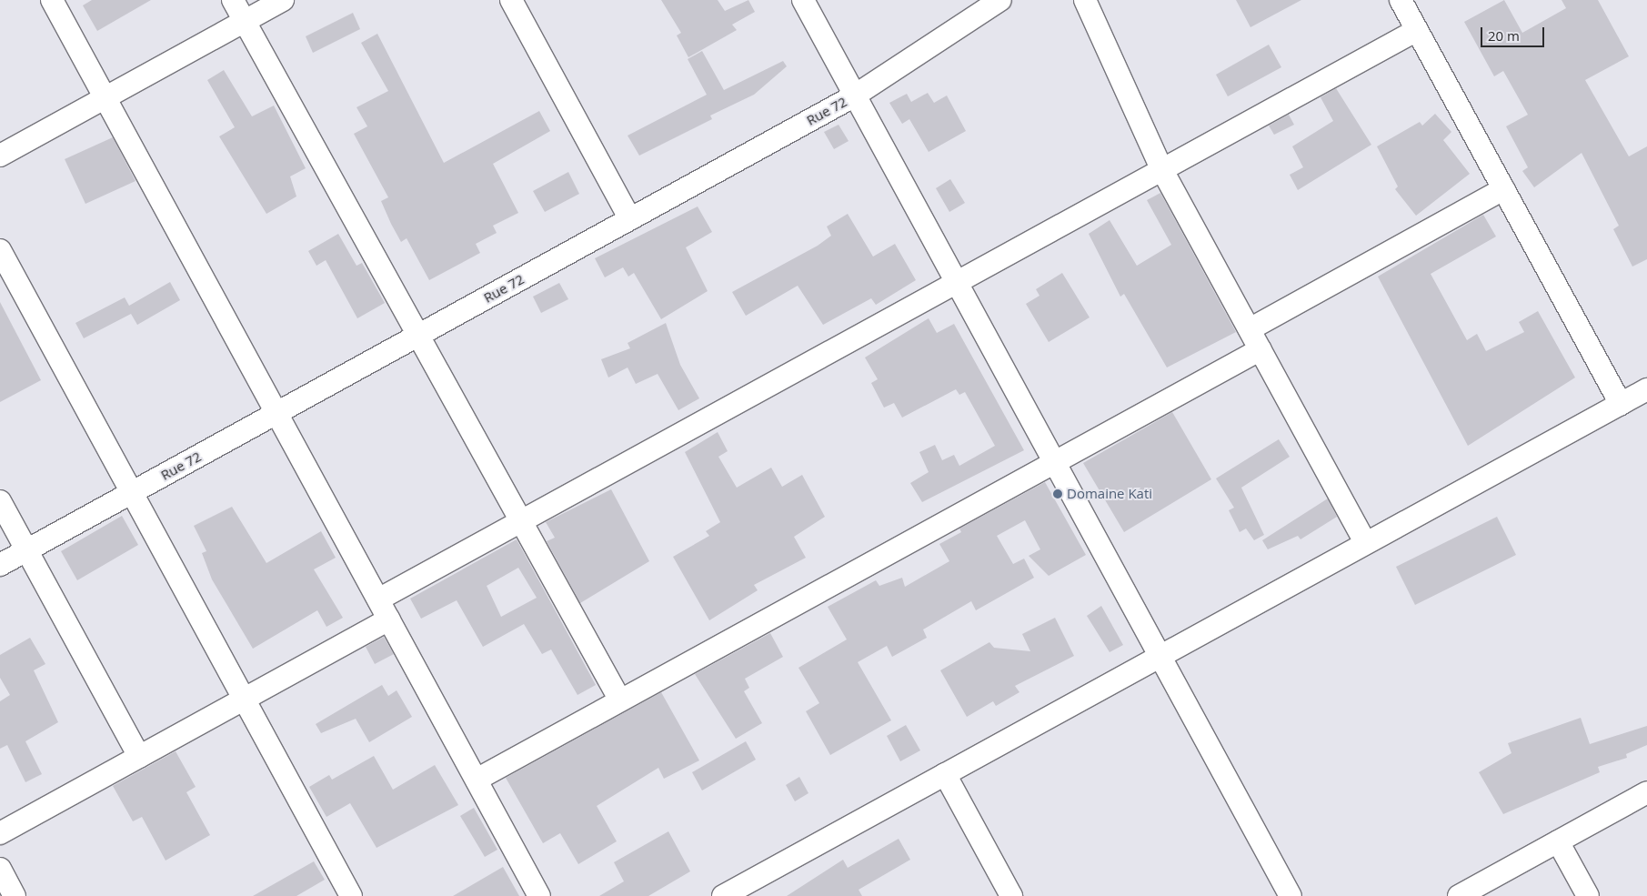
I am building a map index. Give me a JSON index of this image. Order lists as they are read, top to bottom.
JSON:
{
  "streets": {
    "street": ["Rue 72"]
  },
  "places": ["Domaine Kati"],
  "scale_bar": "20 m"
}
